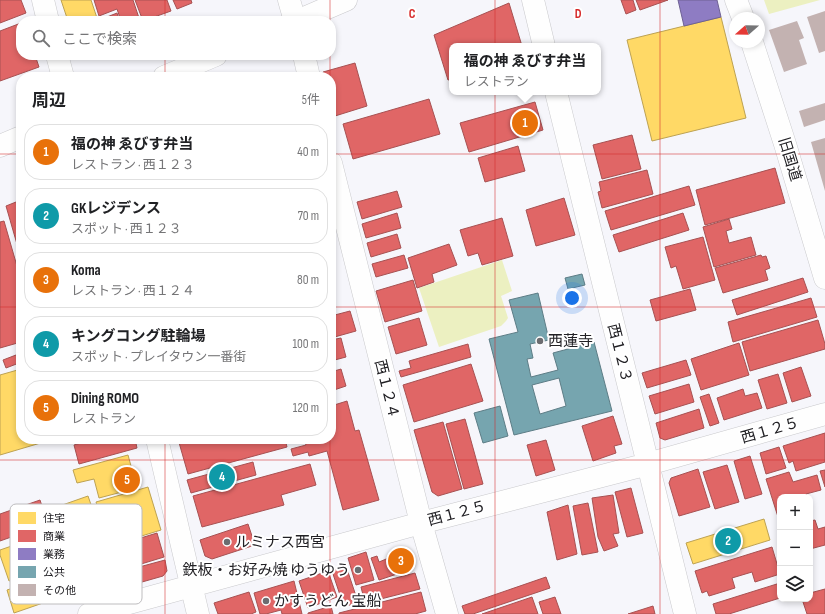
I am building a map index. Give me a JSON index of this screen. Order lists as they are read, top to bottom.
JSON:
{
  "streets": {
    "street": [
      "旧国道",
      "西１２３",
      "西１２４",
      "西１２５"
    ]
  },
  "crossings": [
    ["西１２３", "西１２５"],
    ["西１２４", "西１２５"]
  ],
  "places": [
    "西蓮寺",
    "ルミナス西宮",
    "鉄板・お好み焼 ゆうゆう",
    "かすうどん 宝船"
  ],
  "legend": [
    "住宅",
    "商業",
    "業務",
    "公共",
    "その他"
  ],
  "north": "left",
  "page": {
    "search": "ここで検索",
    "popup": ["福の神 ゑびす弁当", "レストラン"],
    "heading": ["周辺", "5件"],
    "pins": [
      "1",
      "4",
      "5",
      "2",
      "3"
    ],
    "list": [
      {
        "mark": "1",
        "name": "福の神 ゑびす弁当",
        "note": "レストラン · 西１２３",
        "value": "40 m"
      },
      {
        "mark": "2",
        "name": "GKレジデンス",
        "note": "スポット · 西１２３",
        "value": "70 m"
      },
      {
        "mark": "3",
        "name": "Koma",
        "note": "レストラン · 西１２４",
        "value": "80 m"
      },
      {
        "mark": "4",
        "name": "キングコング駐輪場",
        "note": "スポット · プレイタウン一番街",
        "value": "100 m"
      },
      {
        "mark": "5",
        "name": "Dining ROMO",
        "note": "レストラン",
        "value": "120 m"
      }
    ],
    "map_buttons": ["+", "−"]
  },
  "grid": {
    "columns": ["C", "D"]
  }
}
